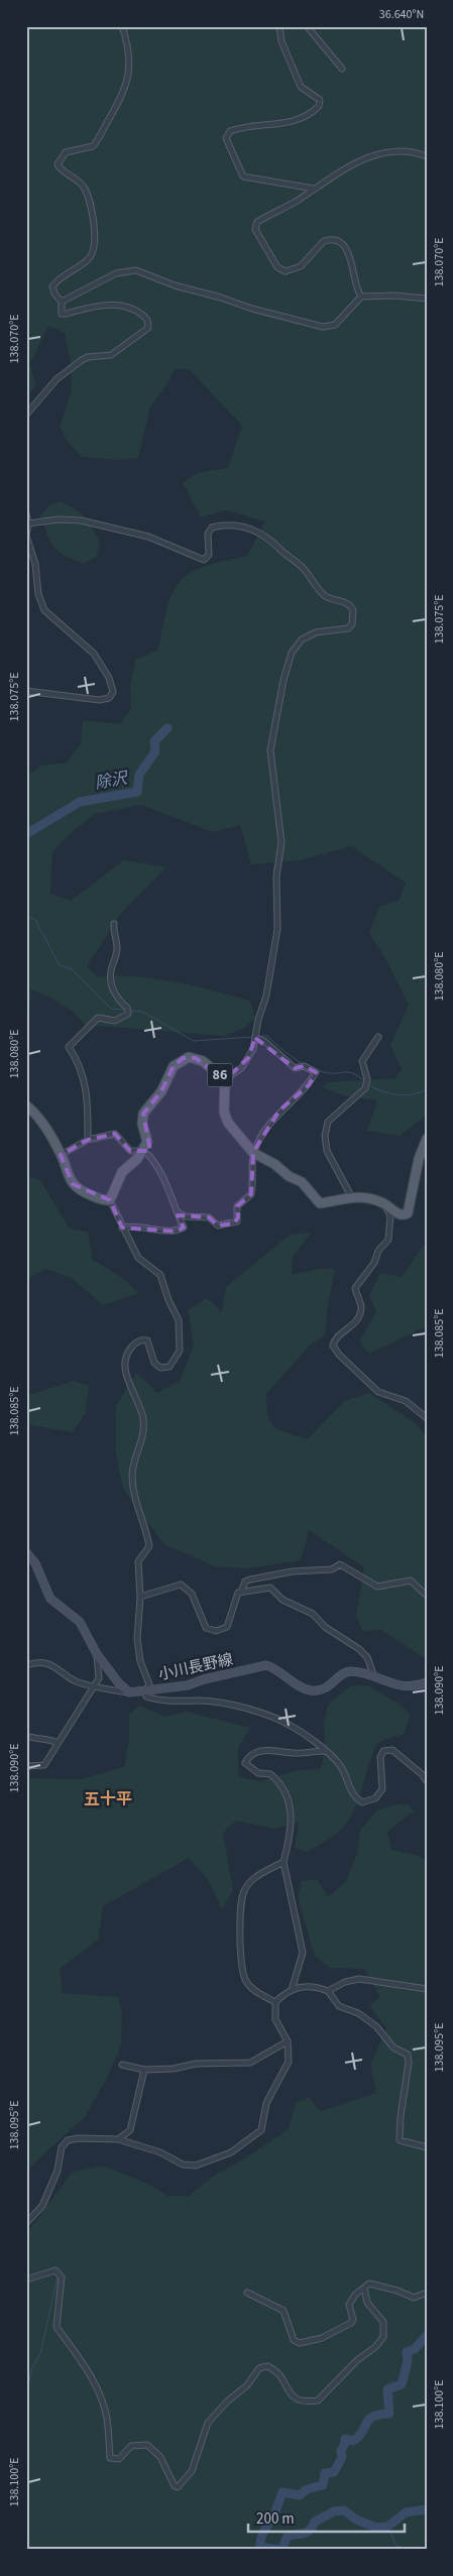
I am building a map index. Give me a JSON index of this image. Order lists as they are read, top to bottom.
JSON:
{
  "streets": {
    "main road": ["86", "小川長野線"]
  },
  "districts": ["五十平"],
  "water": ["除沢"],
  "scale_bar": "200 m",
  "coordinates": [
    "36.640°N",
    "138.070°E",
    "138.075°E",
    "138.080°E",
    "138.085°E",
    "138.090°E",
    "138.095°E",
    "138.100°E"
  ]
}
